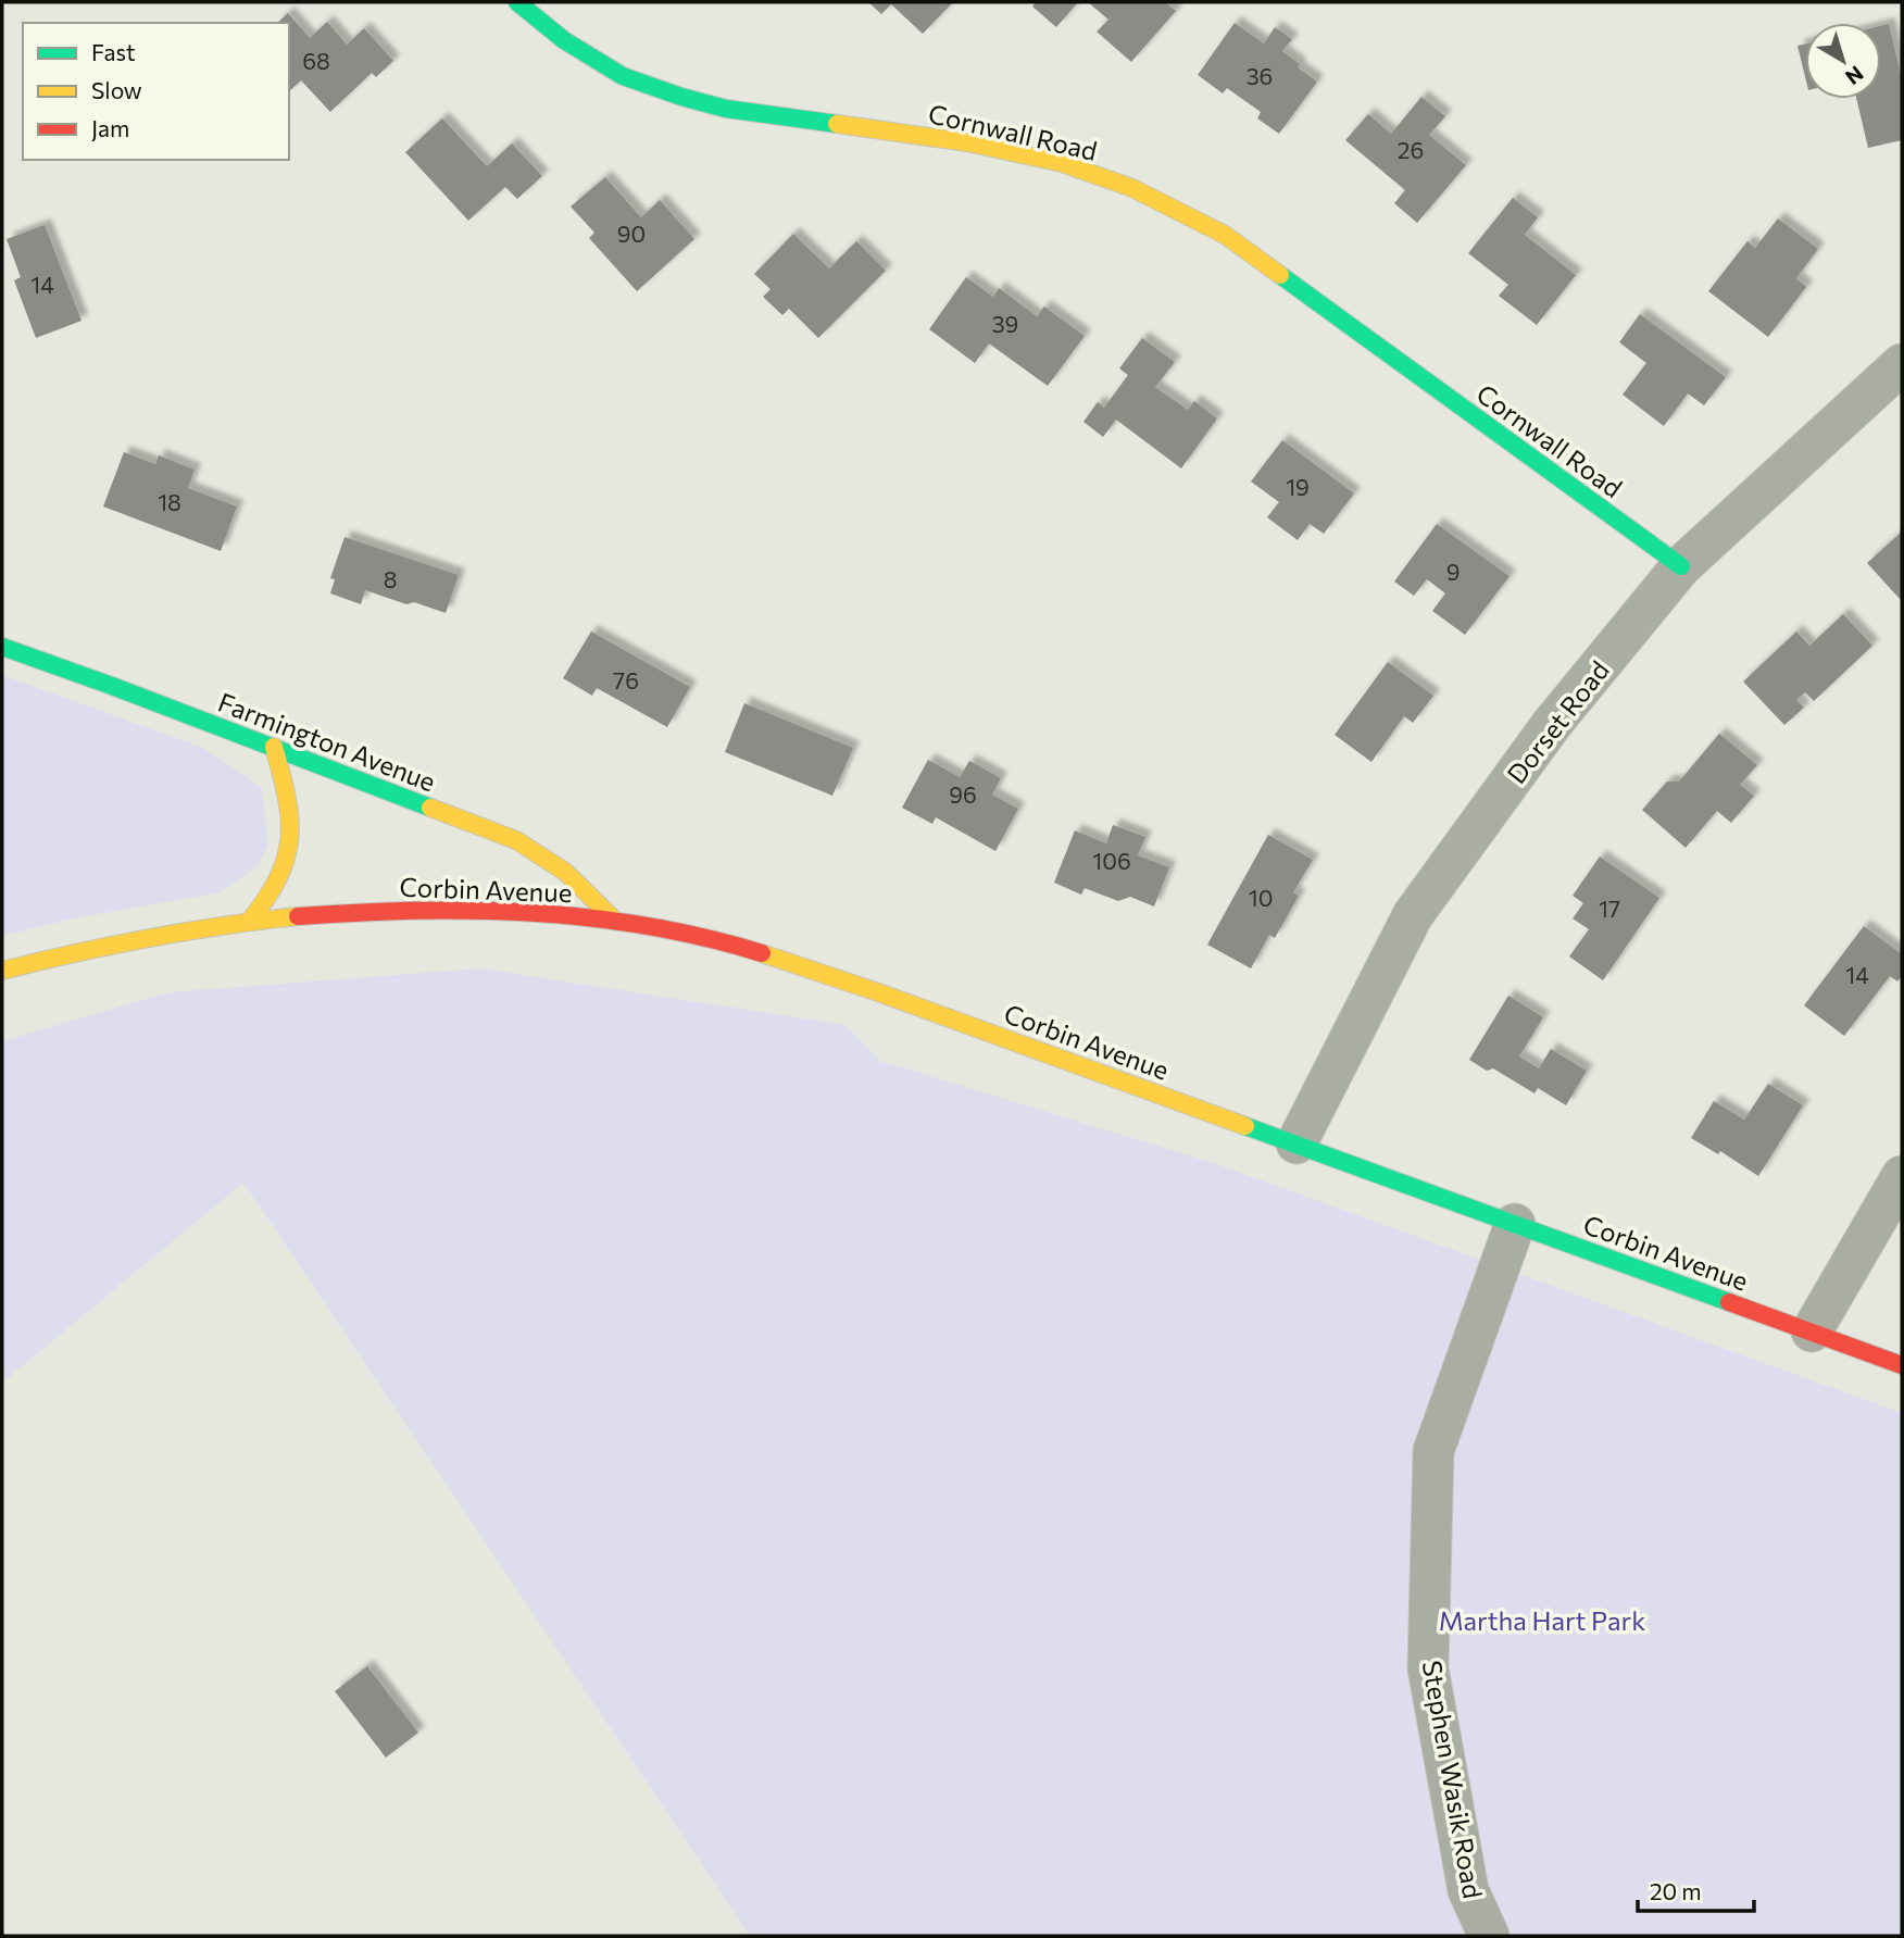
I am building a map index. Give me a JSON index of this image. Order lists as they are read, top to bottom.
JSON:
{
  "streets": {
    "main road": ["Cornwall Road", "Farmington Avenue", "Corbin Avenue"],
    "street": ["Dorset Road", "Stephen Wasik Road"]
  },
  "crossings": [
    ["Cornwall Road", "Dorset Road"],
    ["Dorset Road", "Corbin Avenue"],
    ["Farmington Avenue", "Corbin Avenue"],
    ["Corbin Avenue", "Stephen Wasik Road"]
  ],
  "parks": ["Martha Hart Park"],
  "house_numbers": [
    "68",
    "36",
    "26",
    "90",
    "14",
    "39",
    "19",
    "18",
    "9",
    "8",
    "76",
    "96",
    "106",
    "10",
    "17",
    "14"
  ],
  "legend": ["Fast", "Slow", "Jam"],
  "scale_bar": "20 m",
  "north": "bottom right"
}
